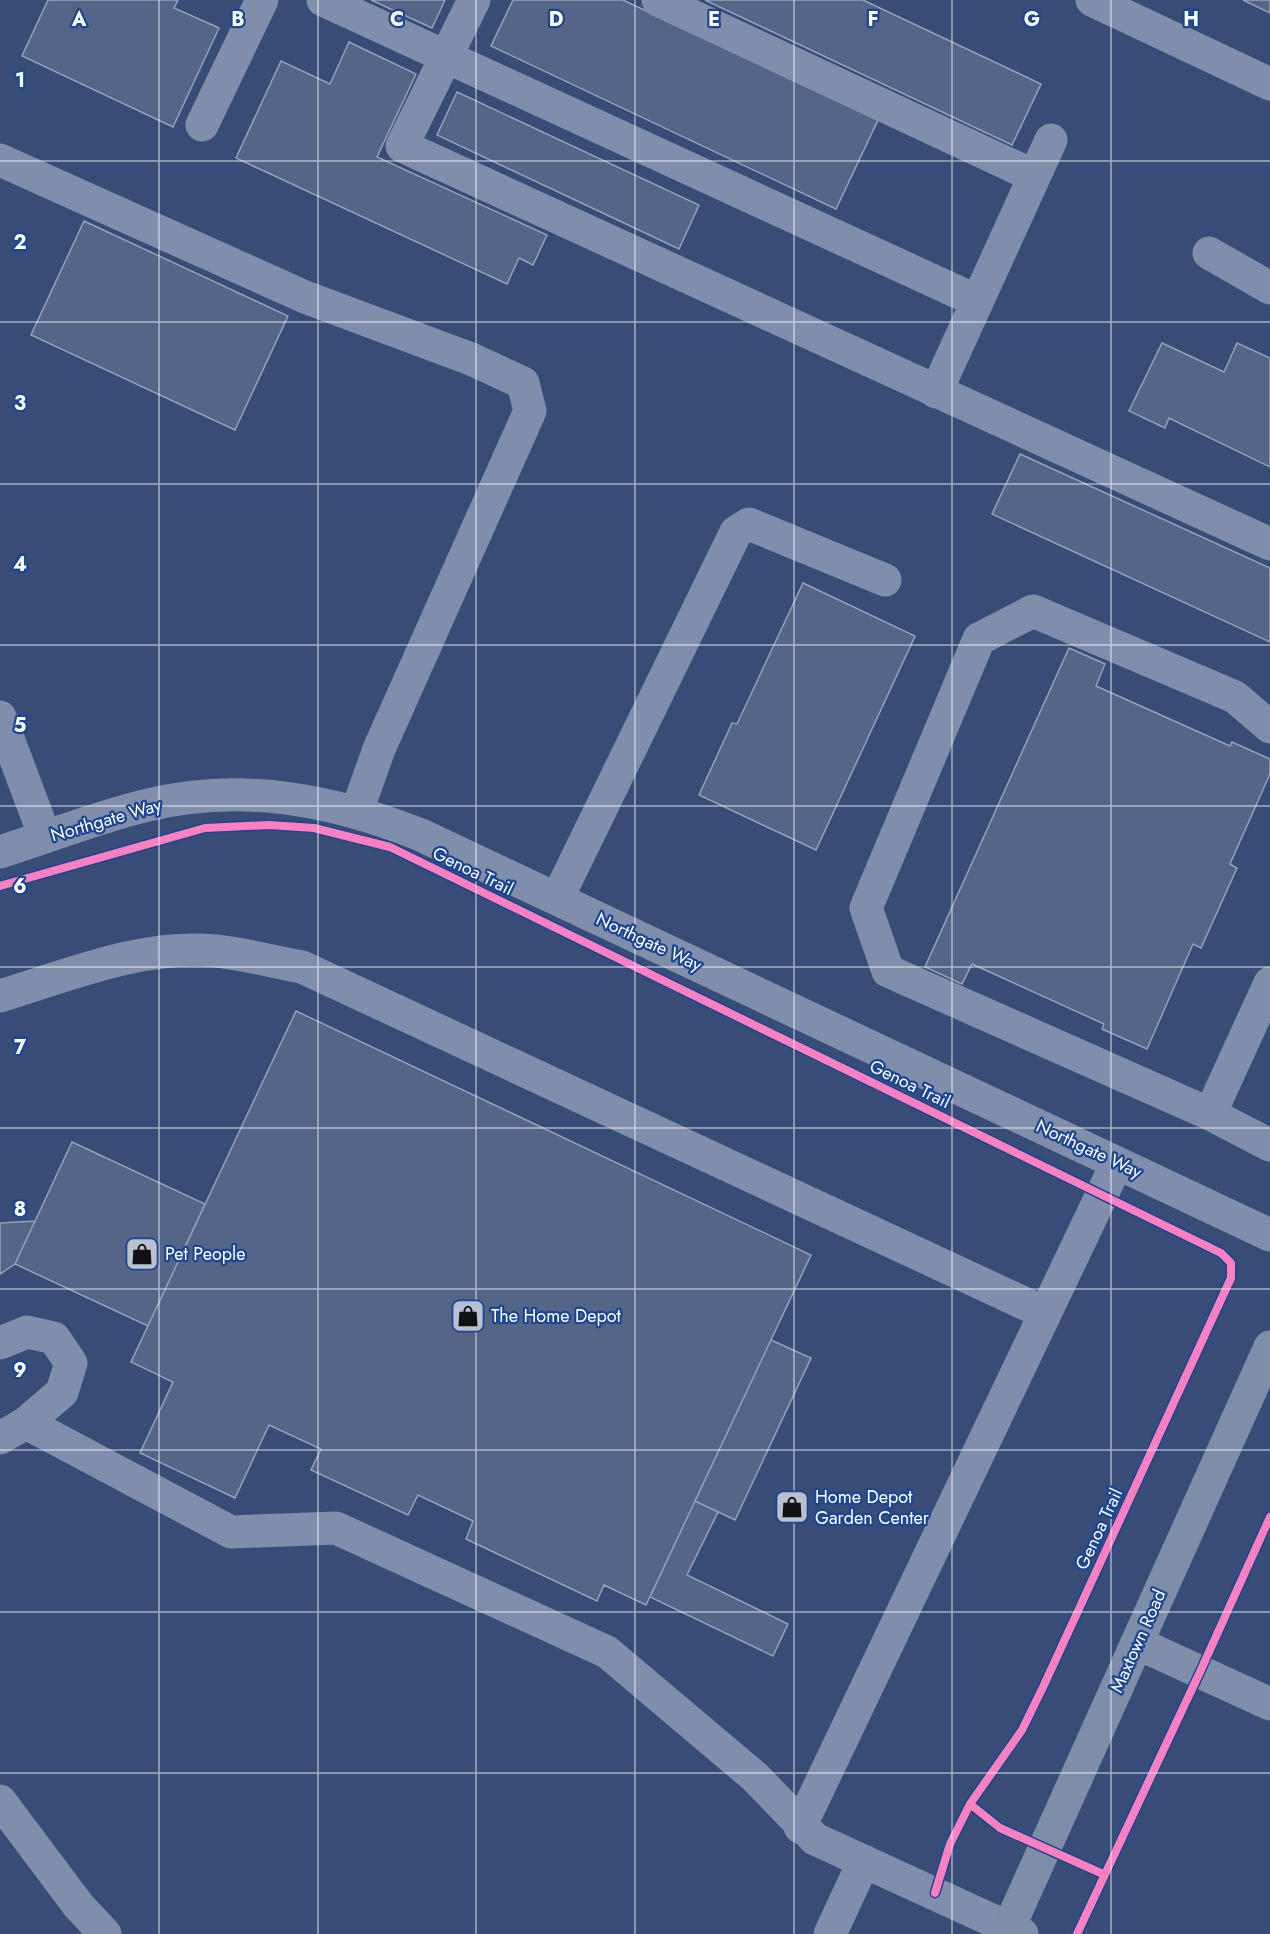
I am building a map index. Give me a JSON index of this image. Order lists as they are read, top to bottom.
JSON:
{
  "streets": {
    "main road": ["Maxtown Road"],
    "street": ["Northgate Way"],
    "cycle path": ["Genoa Trail"]
  },
  "places": {
    "shop": ["Pet People", "The Home Depot", "Home Depot Garden Center"]
  },
  "grid": {
    "columns": [
      "A",
      "B",
      "C",
      "D",
      "E",
      "F",
      "G",
      "H"
    ],
    "rows": [
      "1",
      "2",
      "3",
      "4",
      "5",
      "6",
      "7",
      "8",
      "9"
    ]
  }
}
